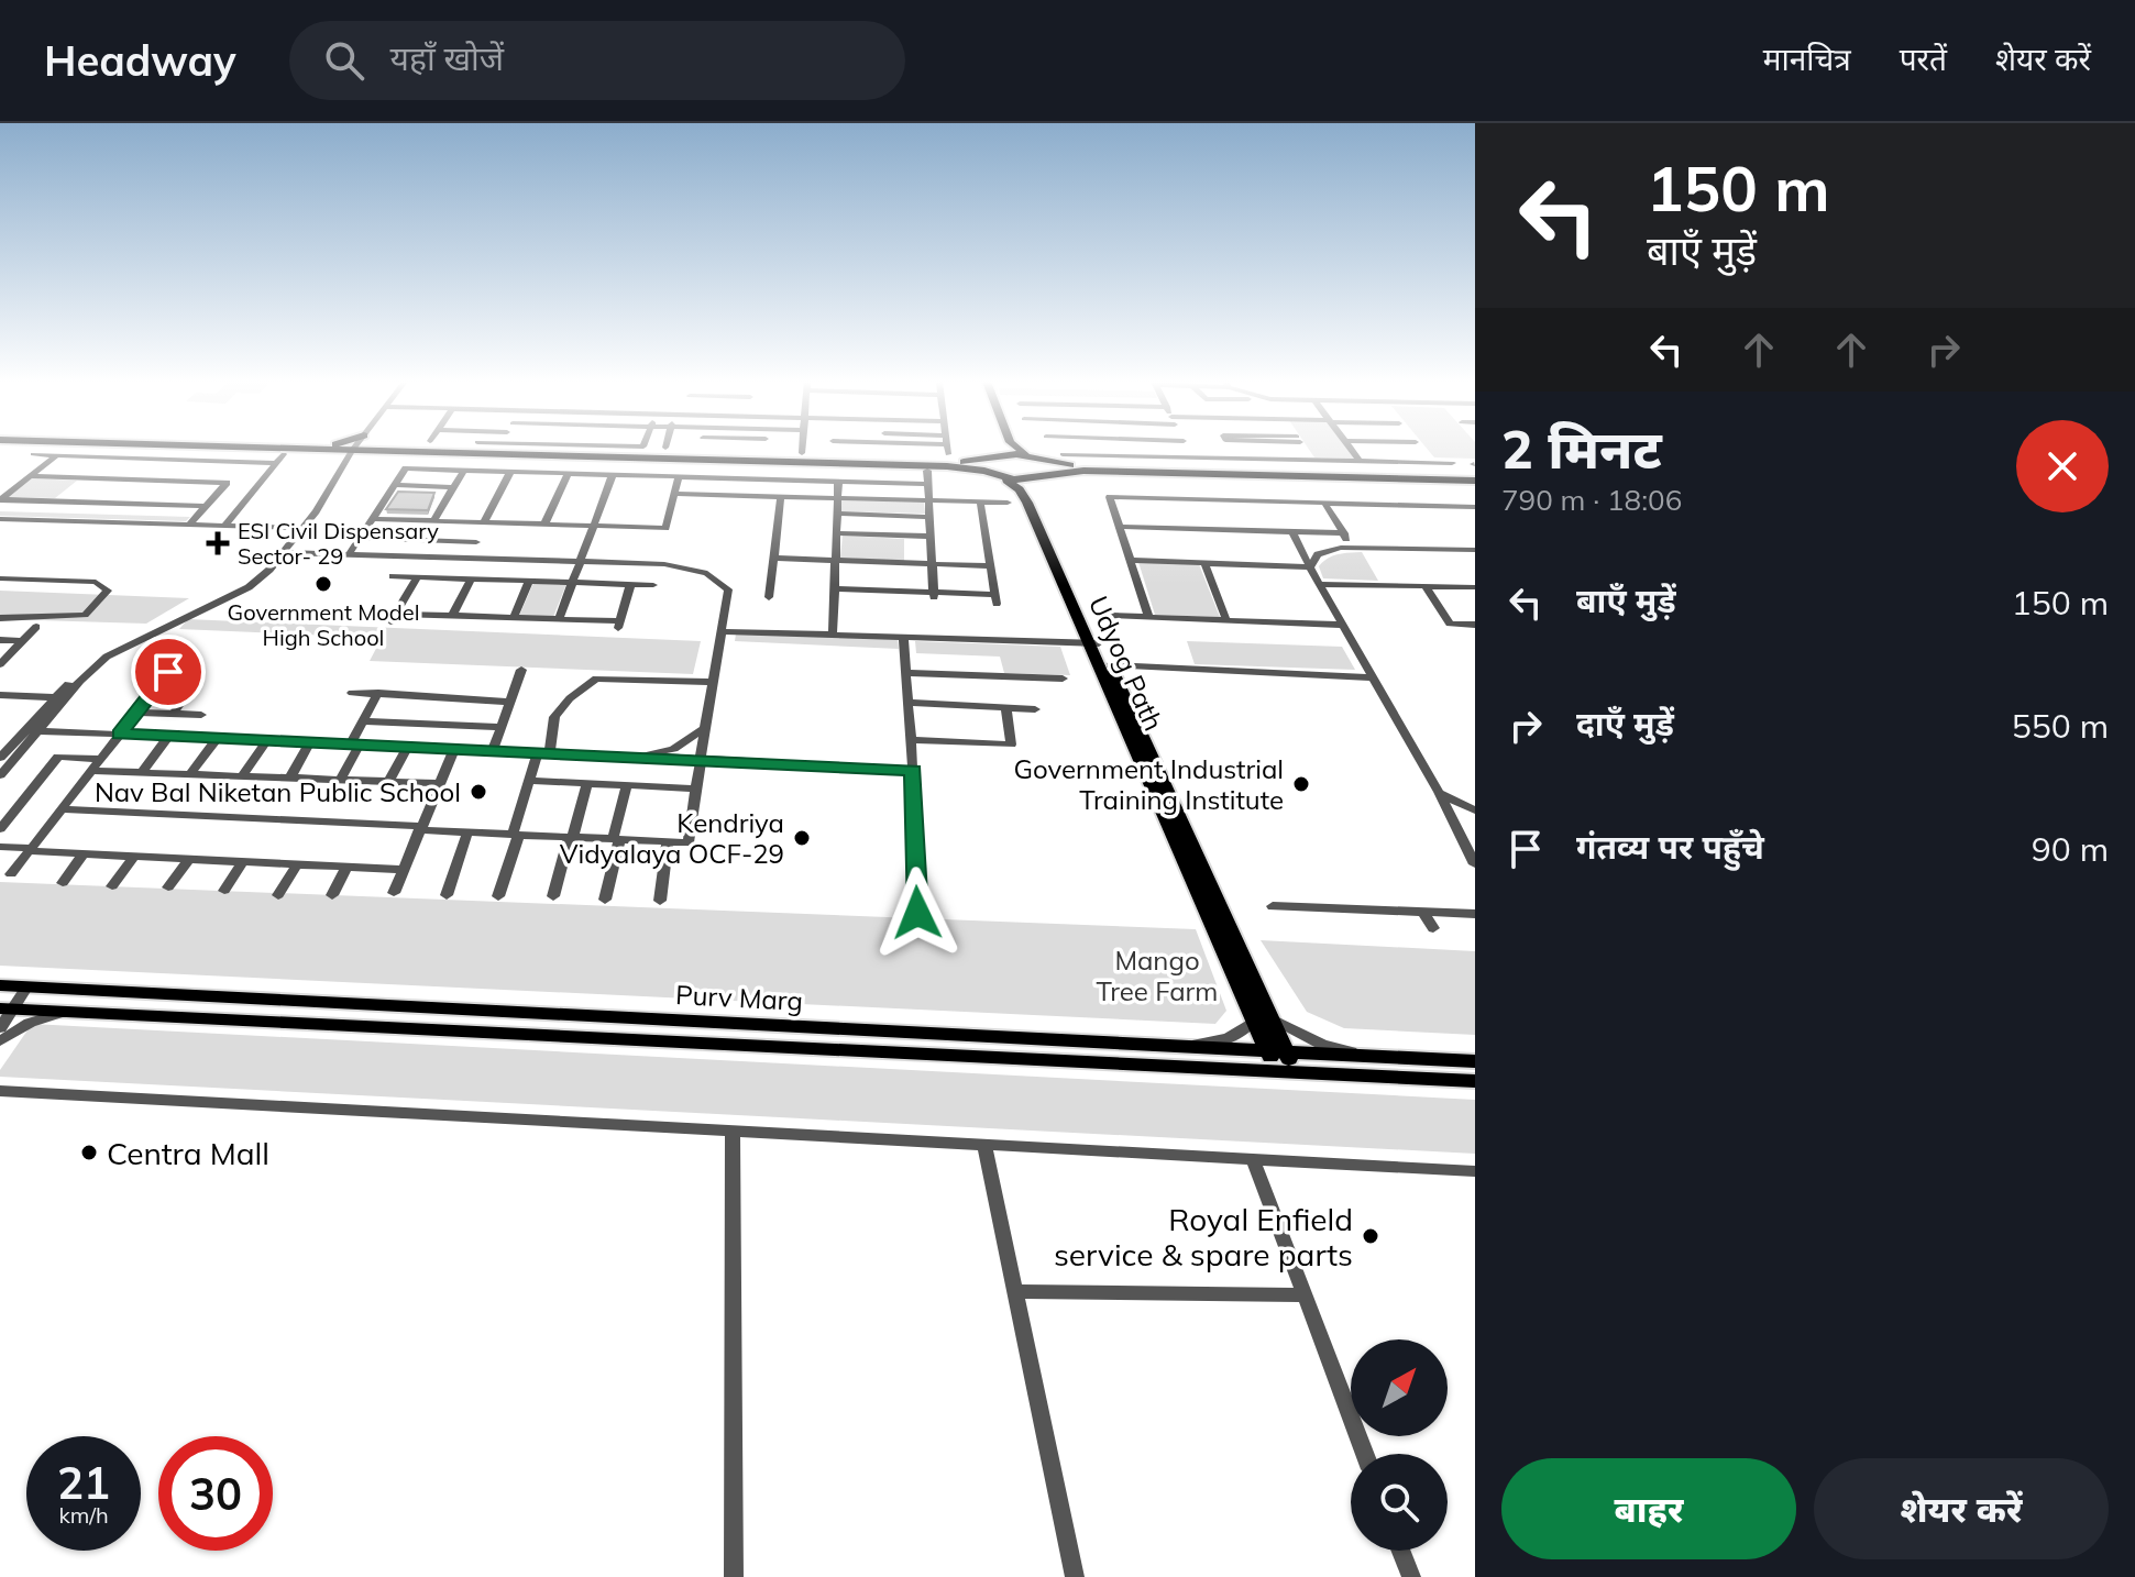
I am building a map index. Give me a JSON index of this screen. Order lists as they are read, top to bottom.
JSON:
{
  "streets": {
    "main road": ["Udyog Path", "Purv Marg"]
  },
  "crossings": [
    ["Udyog Path", "Purv Marg"]
  ],
  "parks": ["Mango Tree Farm"],
  "places": {
    "health": ["ESI Civil Dispensary Sector- 29"],
    "other": [
      "Government Model High School",
      "Government Industrial Training Institute",
      "Nav Bal Niketan Public School",
      "Kendriya Vidyalaya OCF-29",
      "Centra Mall",
      "Royal Enfield service & spare parts"
    ]
  },
  "north": "top right",
  "page": {
    "header": "Headway",
    "search": "यहाँ खोजें",
    "nav": ["मानचित्र", "परतें", "शेयर करें"],
    "turn": ["150 m", "बाएँ मुड़ें"],
    "heading": ["2 मिनट", "790 m · 18:06"],
    "list": [
      {
        "name": "बाएँ मुड़ें",
        "value": "150 m"
      },
      {
        "name": "दाएँ मुड़ें",
        "value": "550 m"
      },
      {
        "name": "गंतव्य पर पहुँचे",
        "value": "90 m"
      }
    ],
    "speed": "21 km/h",
    "limit": "30",
    "buttons": ["बाहर", "शेयर करें"]
  }
}
